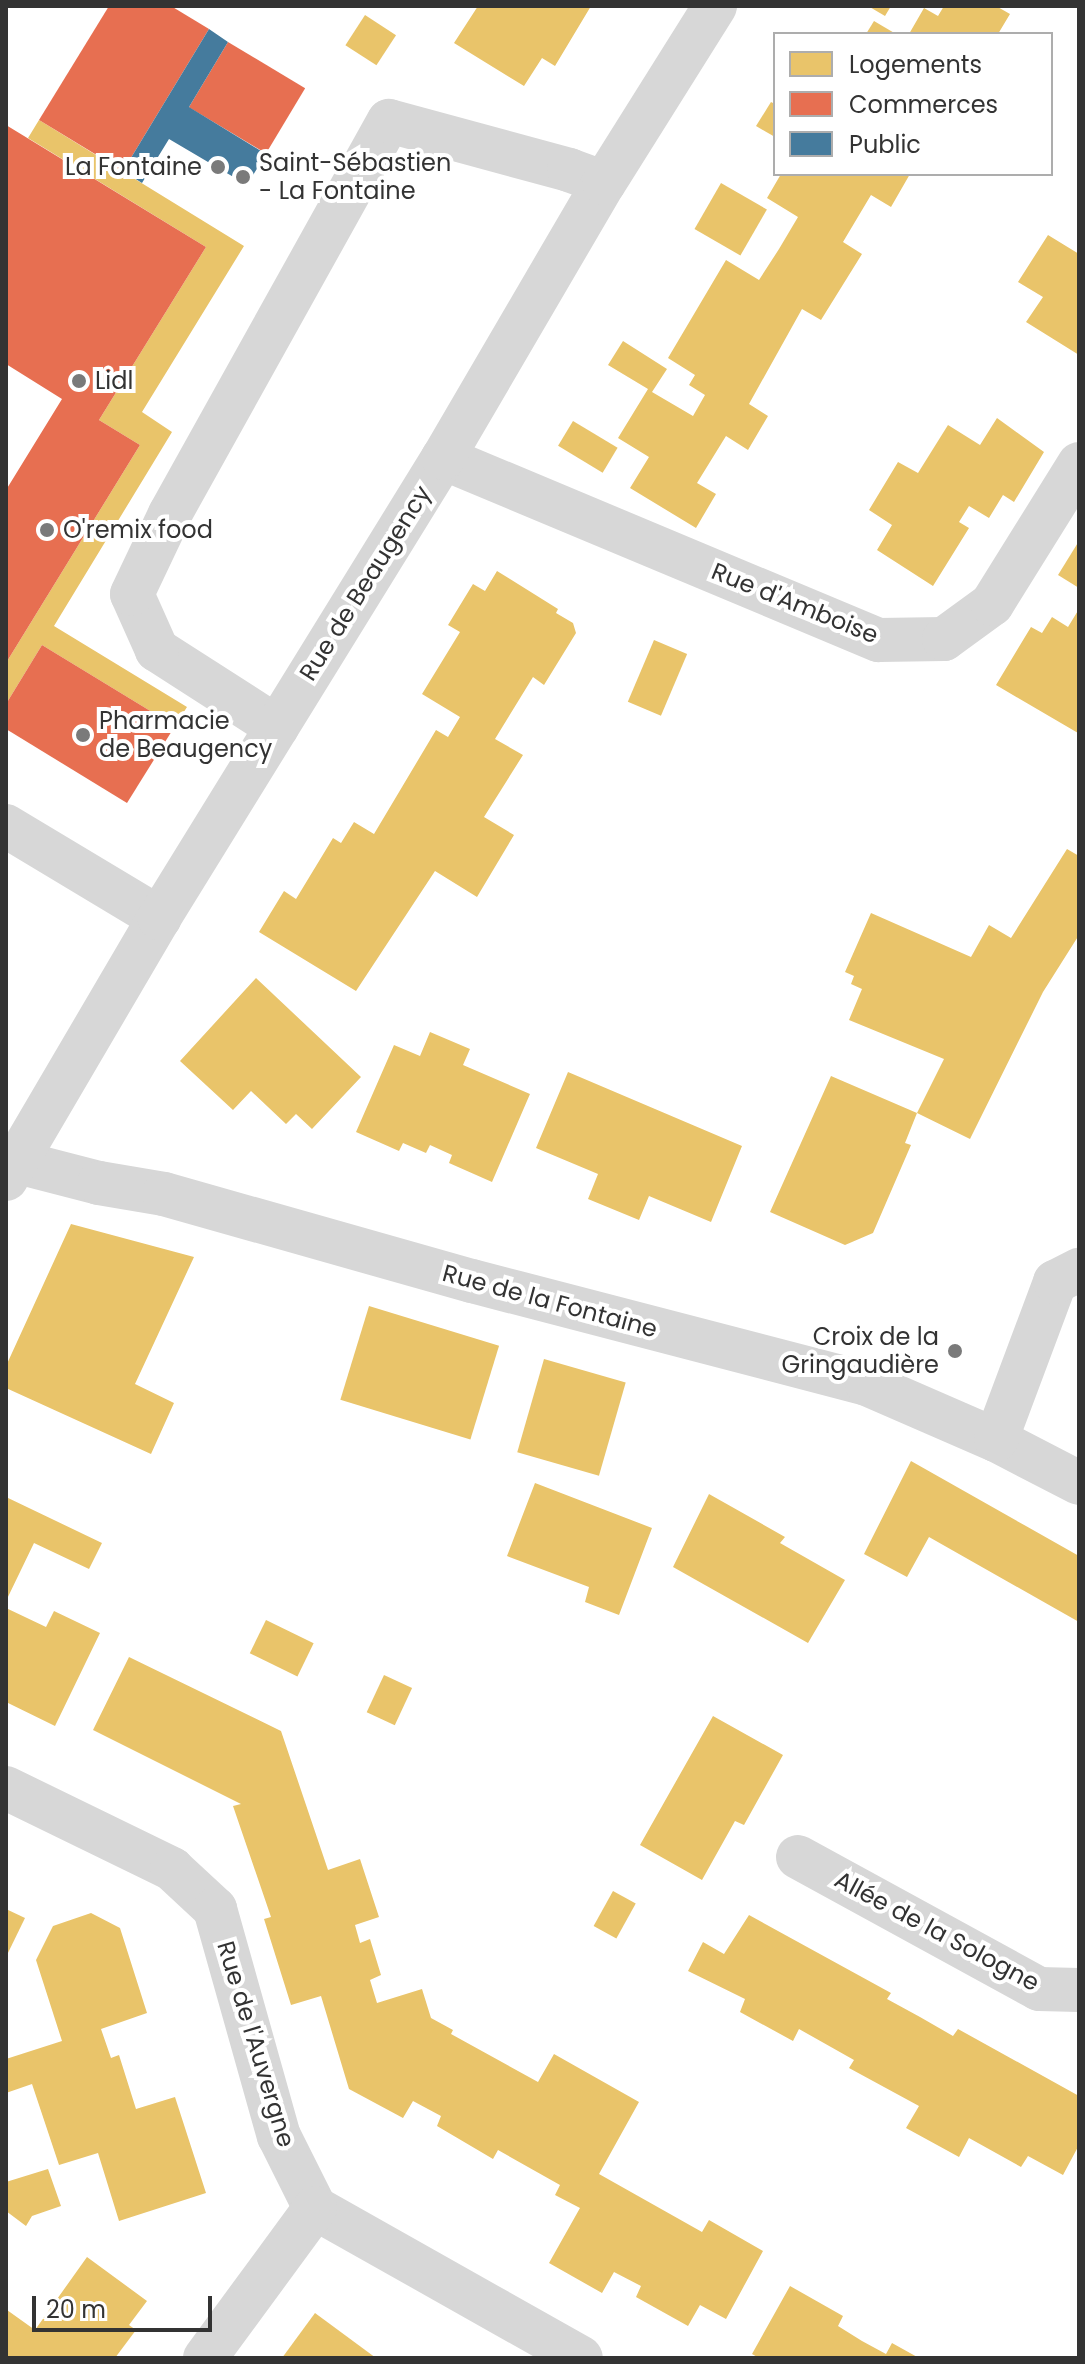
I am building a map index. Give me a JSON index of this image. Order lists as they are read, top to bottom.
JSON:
{
  "streets": {
    "street": [
      "Rue de Beaugency",
      "Rue d'Amboise",
      "Rue de la Fontaine",
      "Allée de la Sologne",
      "Rue de l'Auvergne"
    ]
  },
  "crossings": [
    ["Rue de Beaugency", "Rue d'Amboise"],
    ["Rue de Beaugency", "Rue de la Fontaine"]
  ],
  "places": [
    "La Fontaine",
    "Saint-Sébastien - La Fontaine",
    "Lidl",
    "O'remix food",
    "Pharmacie de Beaugency",
    "Croix de la Gringaudière"
  ],
  "legend": ["Logements", "Commerces", "Public"],
  "scale_bar": "20 m"
}
